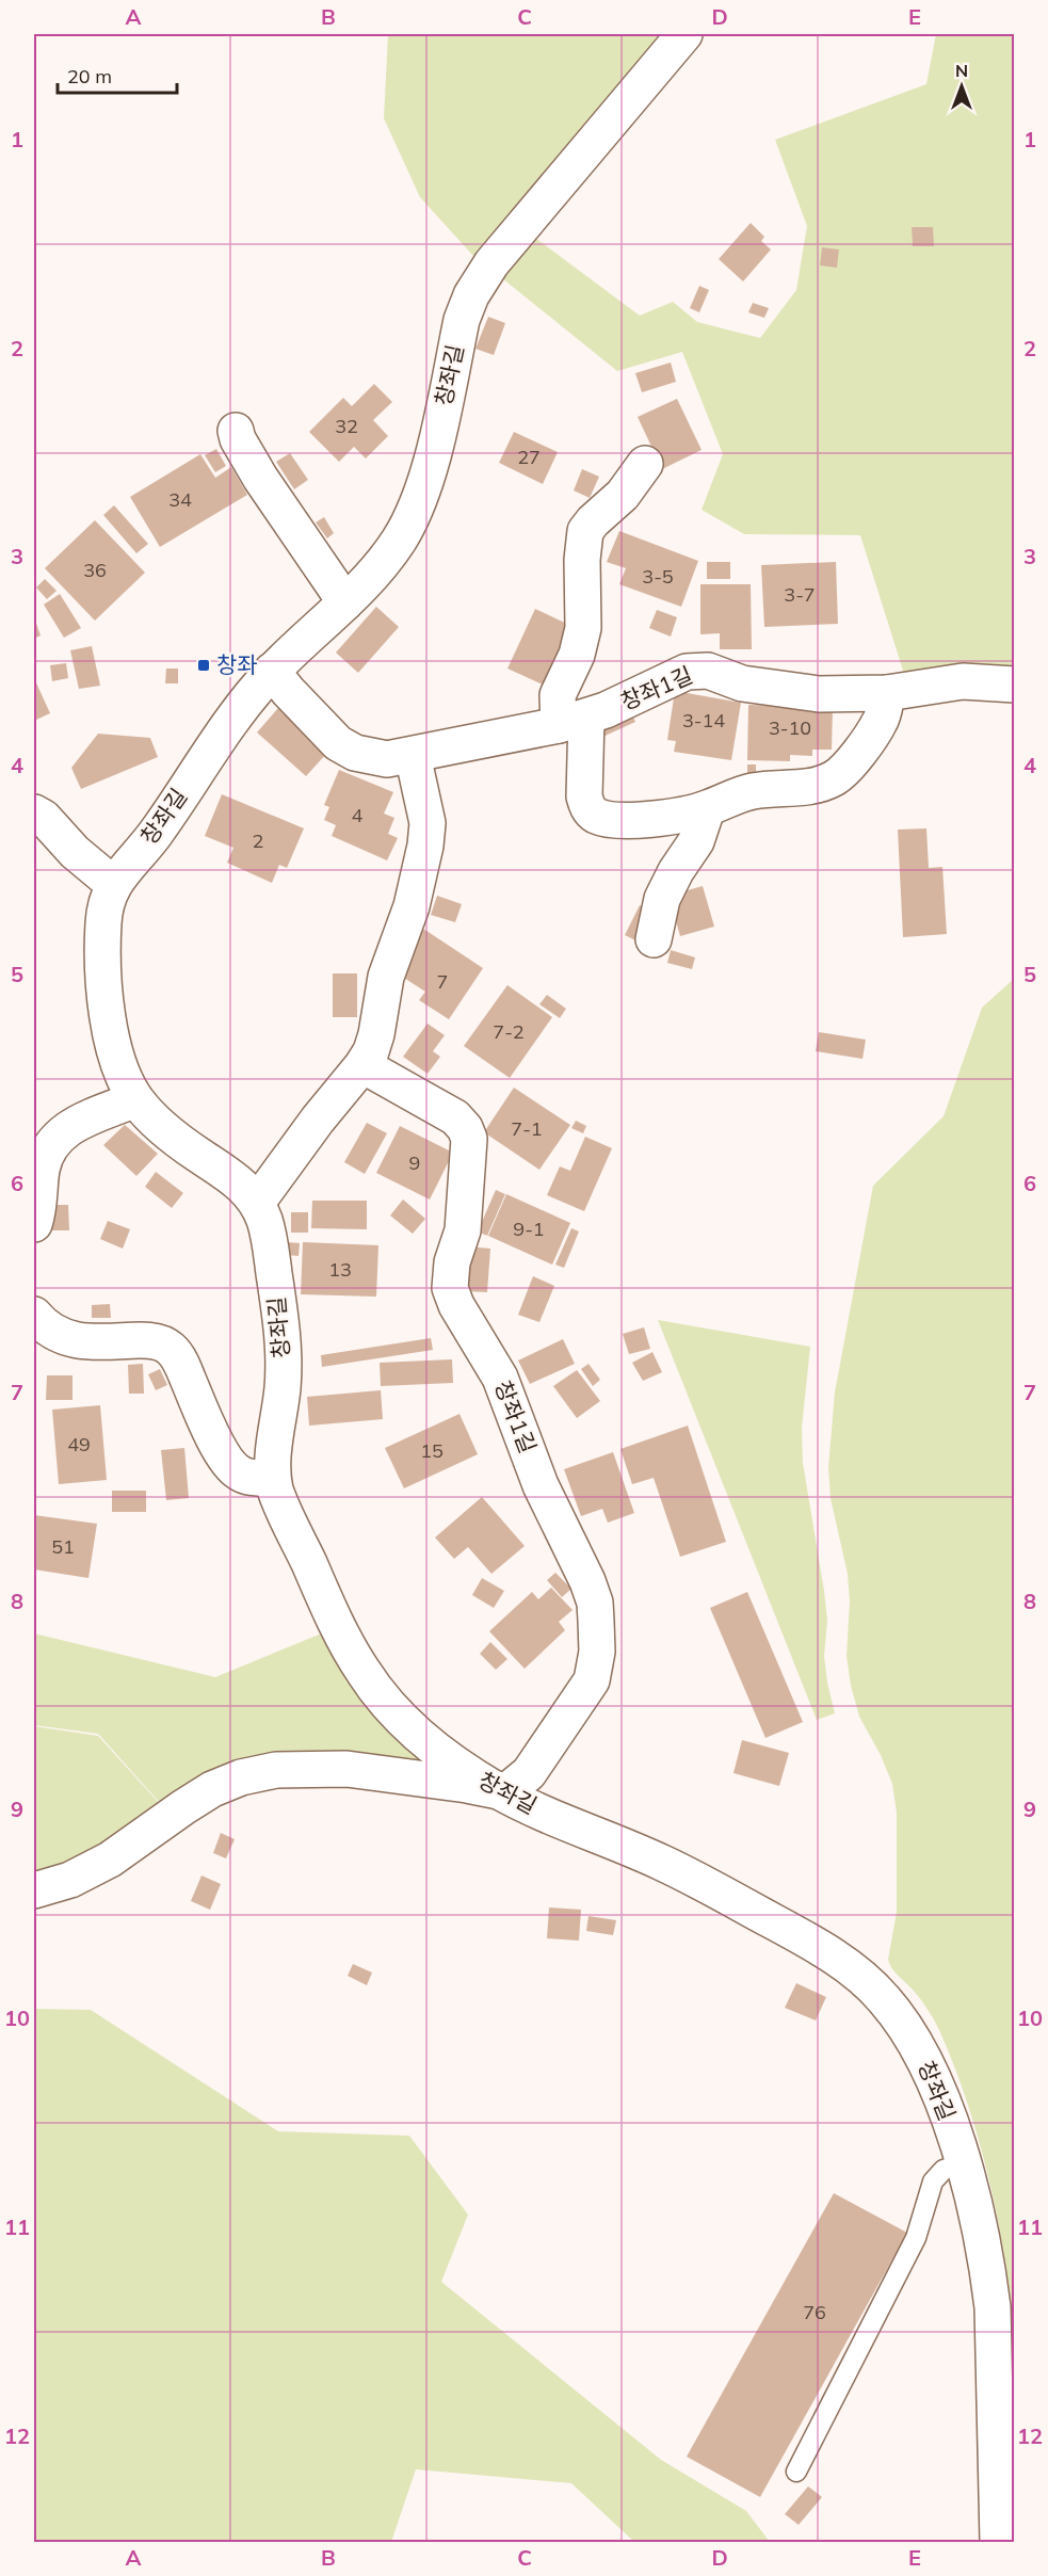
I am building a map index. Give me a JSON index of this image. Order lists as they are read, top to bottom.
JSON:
{
  "streets": {
    "street": ["창좌길", "창좌1길"]
  },
  "crossings": [
    ["창좌길", "창좌1길"]
  ],
  "places": {
    "transit": ["창좌"]
  },
  "house_numbers": [
    "32",
    "27",
    "34",
    "36",
    "3-5",
    "3-7",
    "3-14",
    "3-10",
    "4",
    "2",
    "7",
    "7-2",
    "7-1",
    "9",
    "9-1",
    "13",
    "49",
    "15",
    "51",
    "76"
  ],
  "scale_bar": "20 m",
  "north": "top",
  "grid": {
    "columns": [
      "A",
      "B",
      "C",
      "D",
      "E"
    ],
    "rows": [
      "1",
      "2",
      "3",
      "4",
      "5",
      "6",
      "7",
      "8",
      "9",
      "10",
      "11",
      "12"
    ]
  }
}
